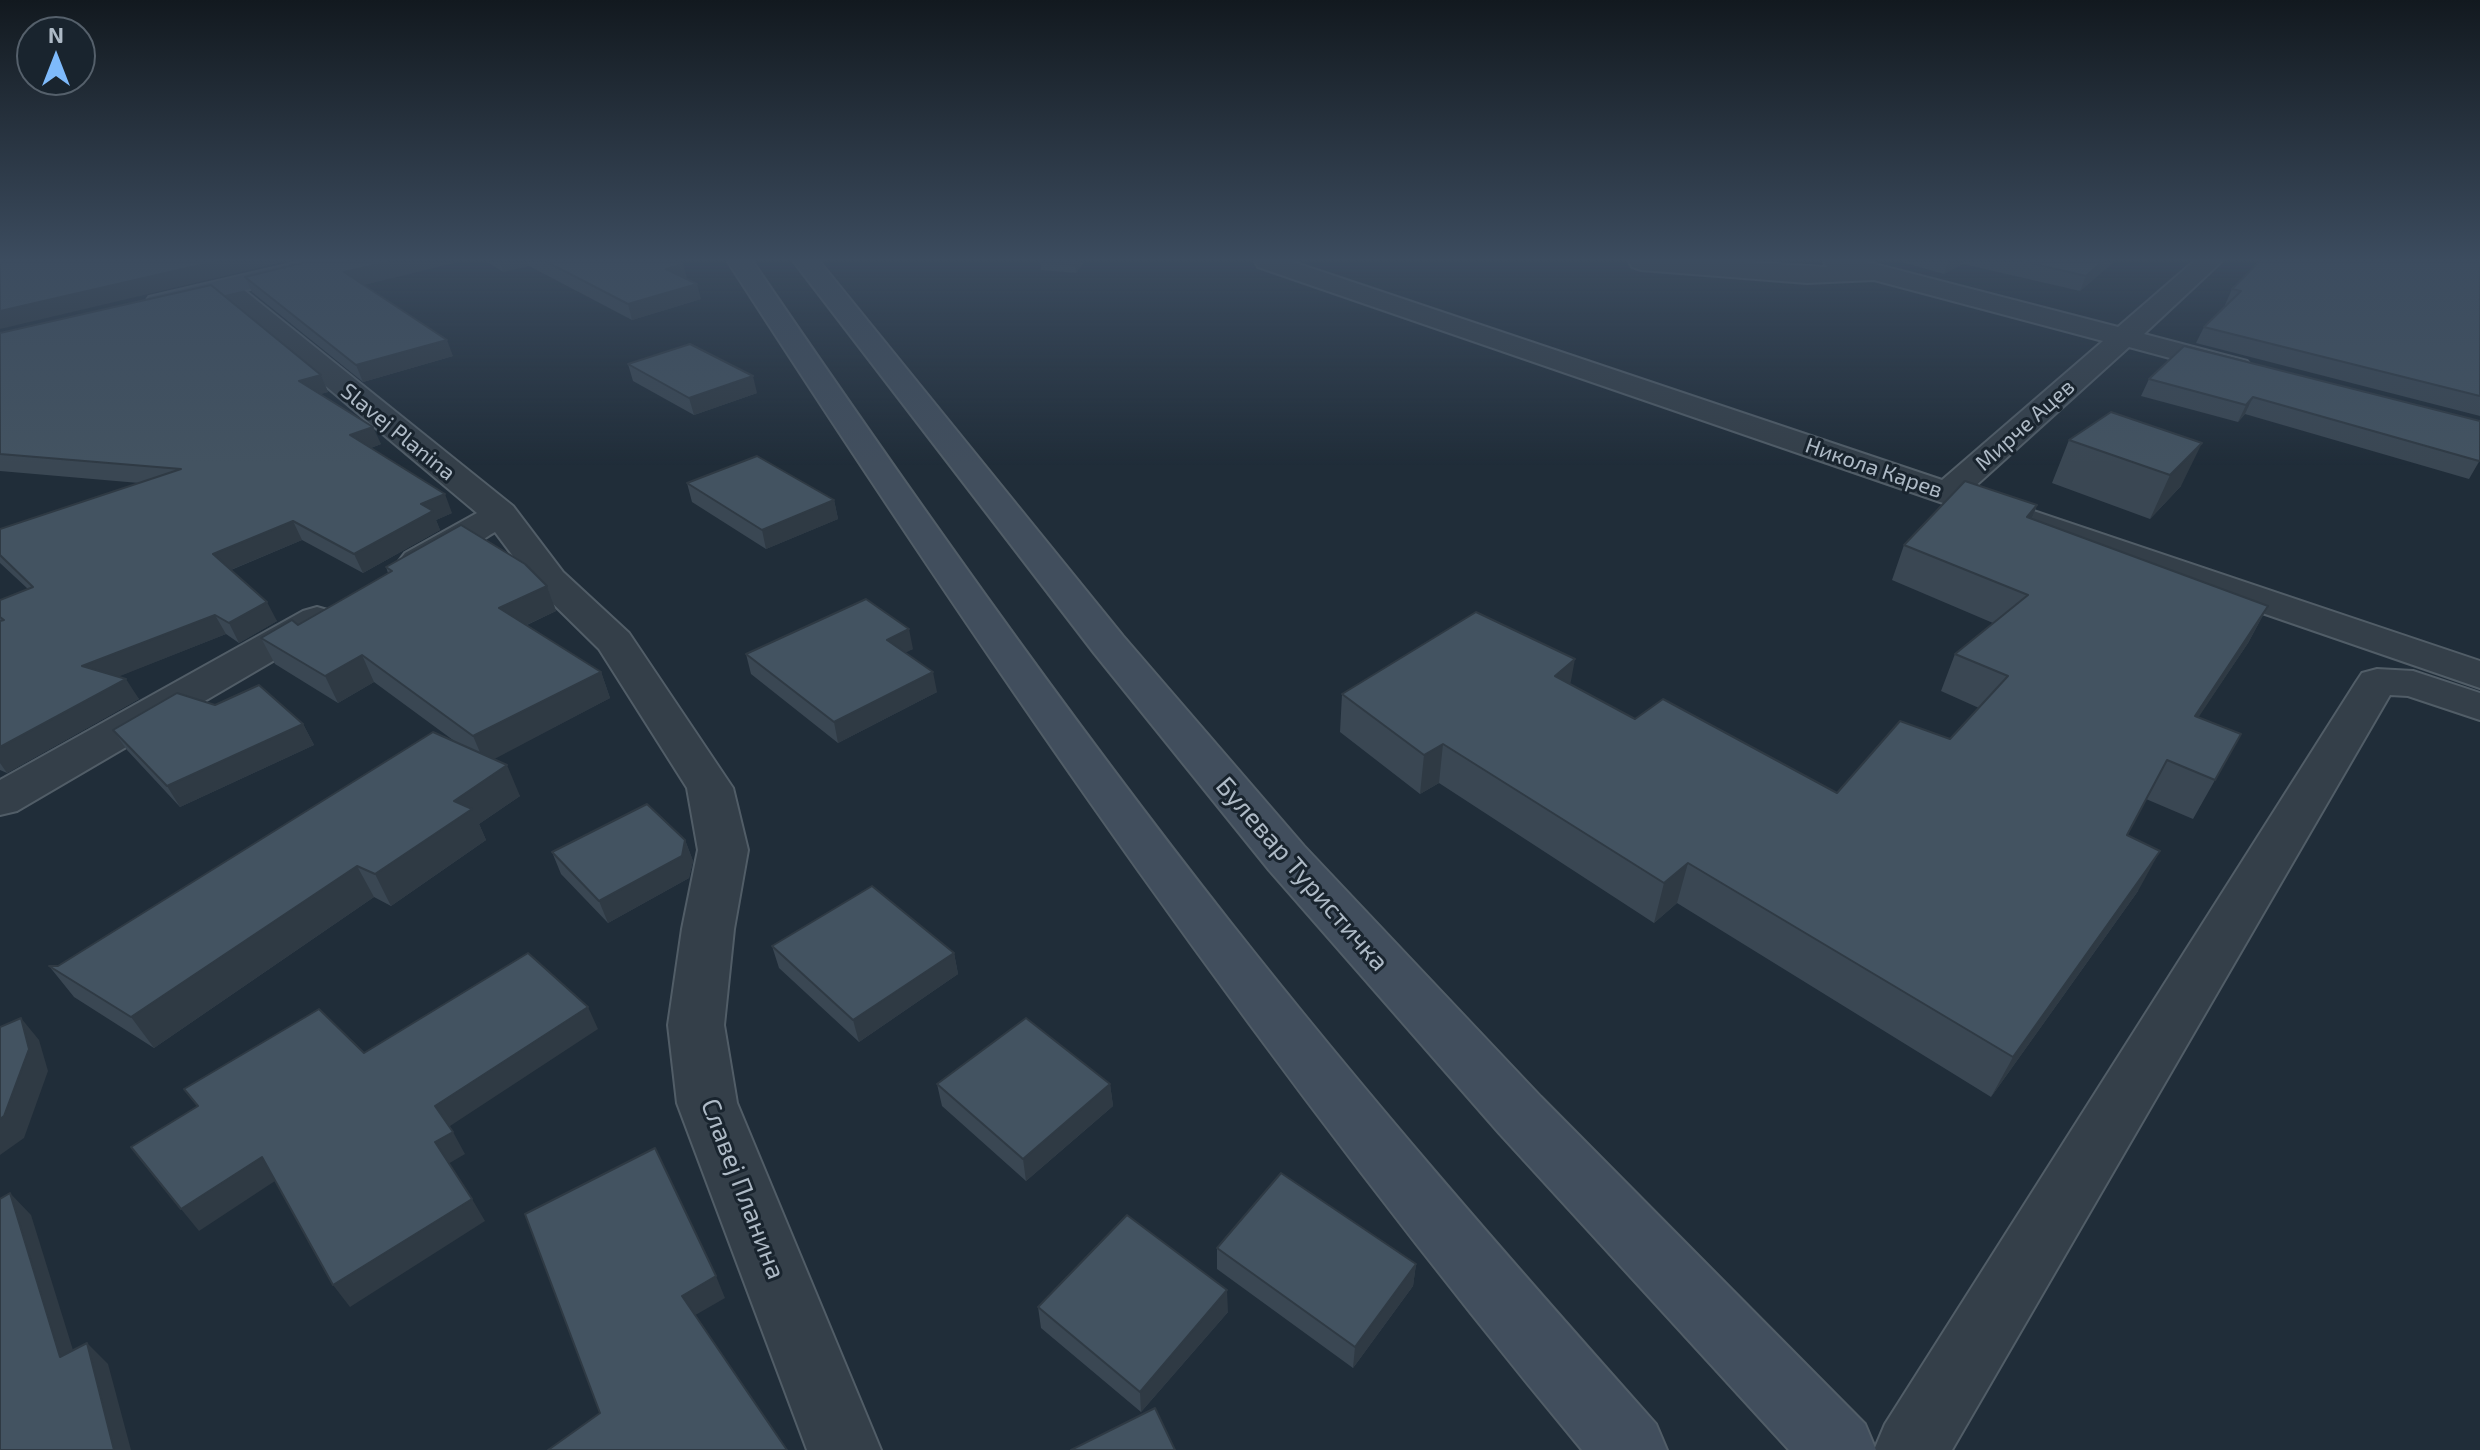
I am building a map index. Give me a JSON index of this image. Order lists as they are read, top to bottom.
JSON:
{
  "streets": {
    "main road": ["Булевар Туристичка"],
    "street": [
      "Мирче Ацев",
      "Slavej Planina",
      "Никола Карев",
      "Славеј Планина"
    ]
  },
  "crossings": [
    ["Мирче Ацев", "Никола Карев"],
    ["Slavej Planina", "Славеј Планина"]
  ],
  "north": "top"
}
